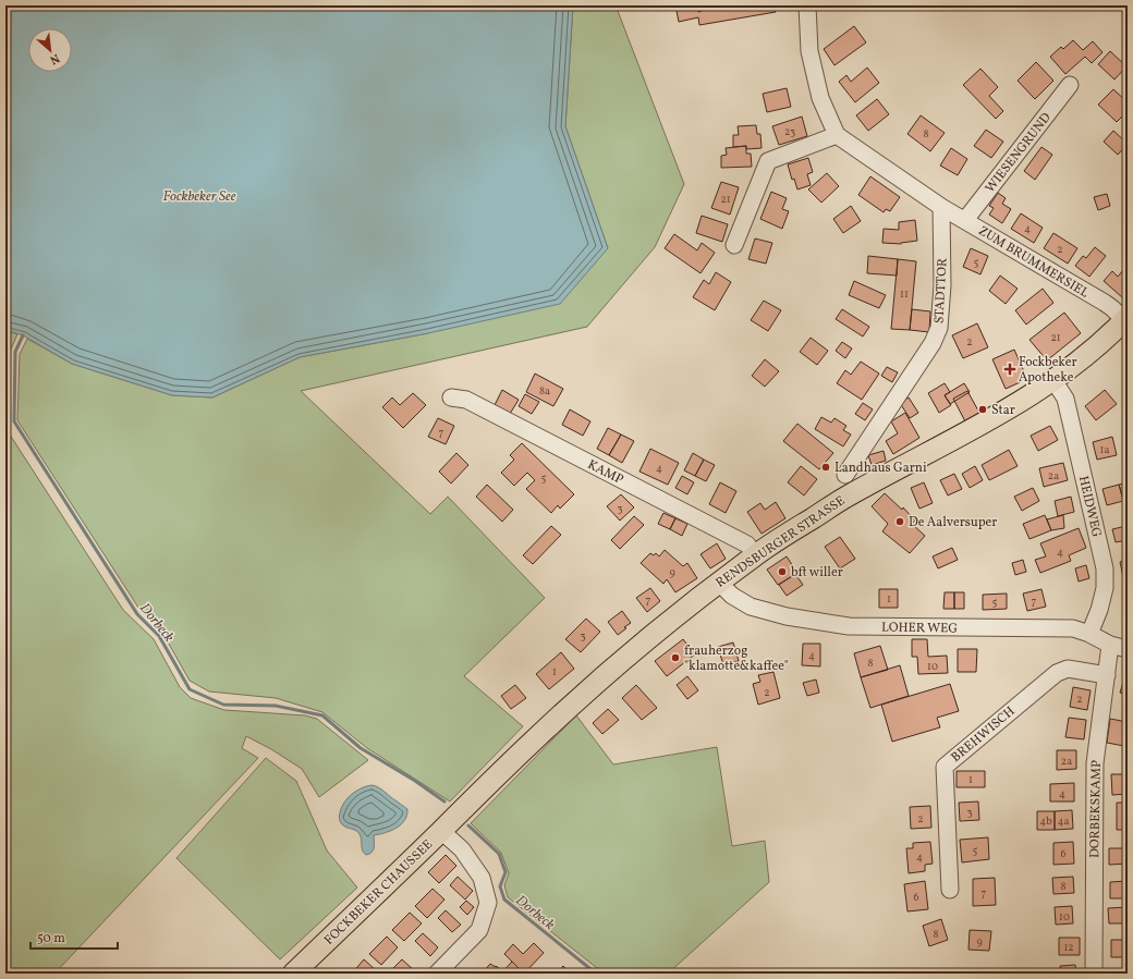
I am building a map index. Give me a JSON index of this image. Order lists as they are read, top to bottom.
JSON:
{
  "streets": {
    "main road": ["RENDSBURGER STRASSE", "FOCKBEKER CHAUSSEE"],
    "street": [
      "WIESENGRUND",
      "ZUM BRUMMERSIEL",
      "STADTTOR",
      "KAMP",
      "HEIDWEG",
      "LOHER WEG",
      "BREHWISCH",
      "DORBEKSKAMP"
    ]
  },
  "crossings": [
    ["WIESENGRUND", "ZUM BRUMMERSIEL"],
    ["ZUM BRUMMERSIEL", "STADTTOR"],
    ["ZUM BRUMMERSIEL", "RENDSBURGER STRASSE"],
    ["KAMP", "RENDSBURGER STRASSE"],
    ["HEIDWEG", "RENDSBURGER STRASSE"],
    ["HEIDWEG", "LOHER WEG"],
    ["RENDSBURGER STRASSE", "LOHER WEG"],
    ["RENDSBURGER STRASSE", "FOCKBEKER CHAUSSEE"],
    ["LOHER WEG", "DORBEKSKAMP"],
    ["BREHWISCH", "DORBEKSKAMP"]
  ],
  "water": ["Fockbeker See", "Dorbeck"],
  "places": {
    "health": ["Fockbeker Apotheke"],
    "other": [
      "Star",
      "Landhaus Garni",
      "De Aalversuper",
      "bft willer",
      "frauherzog \"klamotte&kaffee\""
    ]
  },
  "house_numbers": [
    "23",
    "8",
    "21",
    "4",
    "2",
    "5",
    "11",
    "21",
    "2",
    "8a",
    "7",
    "1a",
    "4",
    "2a",
    "5",
    "3",
    "4",
    "9",
    "1",
    "7",
    "7",
    "5",
    "3",
    "4",
    "8",
    "10",
    "1",
    "2",
    "2",
    "2a",
    "1",
    "4",
    "3",
    "2",
    "4b",
    "4a",
    "5",
    "6",
    "4",
    "8",
    "7",
    "6",
    "10",
    "8",
    "9",
    "12"
  ],
  "scale_bar": "50 m",
  "north": "bottom right"
}
